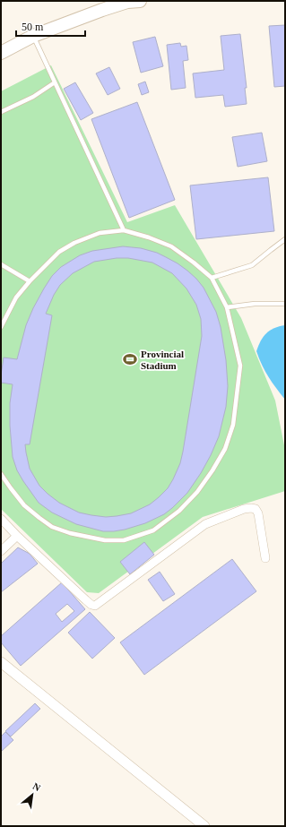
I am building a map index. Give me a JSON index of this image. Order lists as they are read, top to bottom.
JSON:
{
  "places": {
    "sports": ["Provincial Stadium"]
  },
  "scale_bar": "50 m",
  "north": "top right"
}
